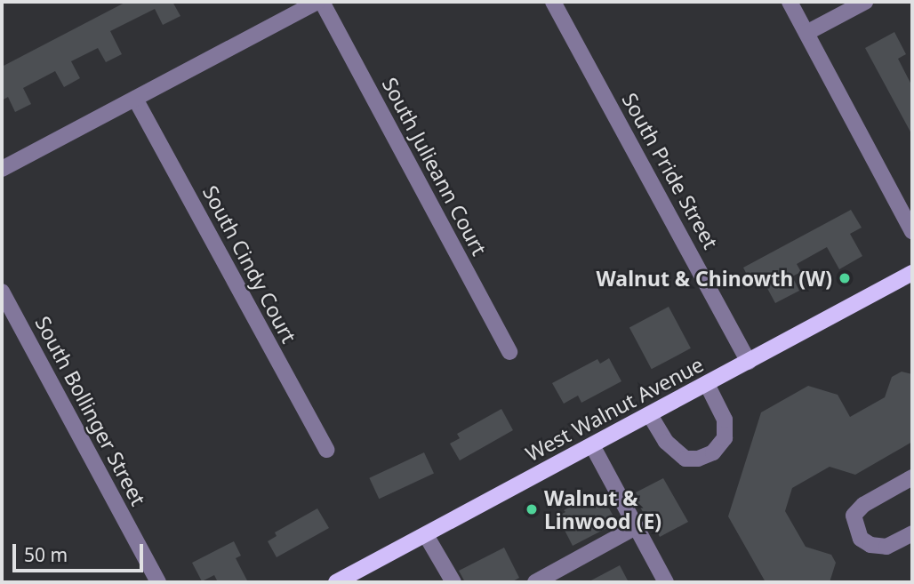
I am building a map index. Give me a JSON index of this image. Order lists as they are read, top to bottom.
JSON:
{
  "streets": {
    "main road": ["West Walnut Avenue"],
    "street": [
      "South Julieann Court",
      "South Pride Street",
      "South Cindy Court",
      "South Bollinger Street"
    ]
  },
  "crossings": [
    ["South Pride Street", "West Walnut Avenue"]
  ],
  "places": ["Walnut & Chinowth (W)", "Walnut & Linwood (E)"],
  "scale_bar": "50 m"
}
